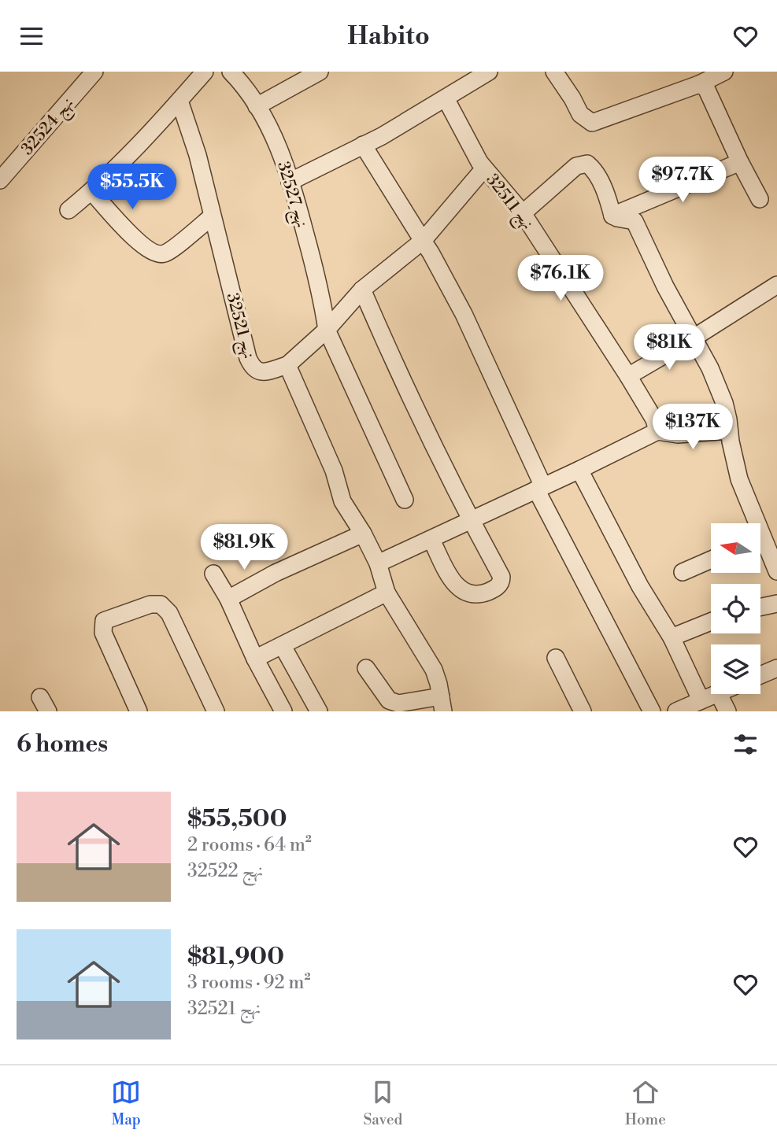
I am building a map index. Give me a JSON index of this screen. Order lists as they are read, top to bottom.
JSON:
{
  "streets": {
    "street": [
      "نهج 32524",
      "نهج 32527",
      "نهج 32511",
      "نهج 32521"
    ]
  },
  "north": "left",
  "page": {
    "header": "Habito",
    "price": [
      "$97.7K",
      "$55.5K",
      "$76.1K",
      "$81K",
      "$137K",
      "$81.9K"
    ],
    "heading": "6 homes",
    "list": [
      {
        "name": "$55,500",
        "note": "2 rooms · 64 m² · نهج 32522"
      },
      {
        "name": "$81,900",
        "note": "3 rooms · 92 m² · نهج 32521"
      }
    ],
    "tabs": ["Map", "Saved", "Home"]
  }
}
